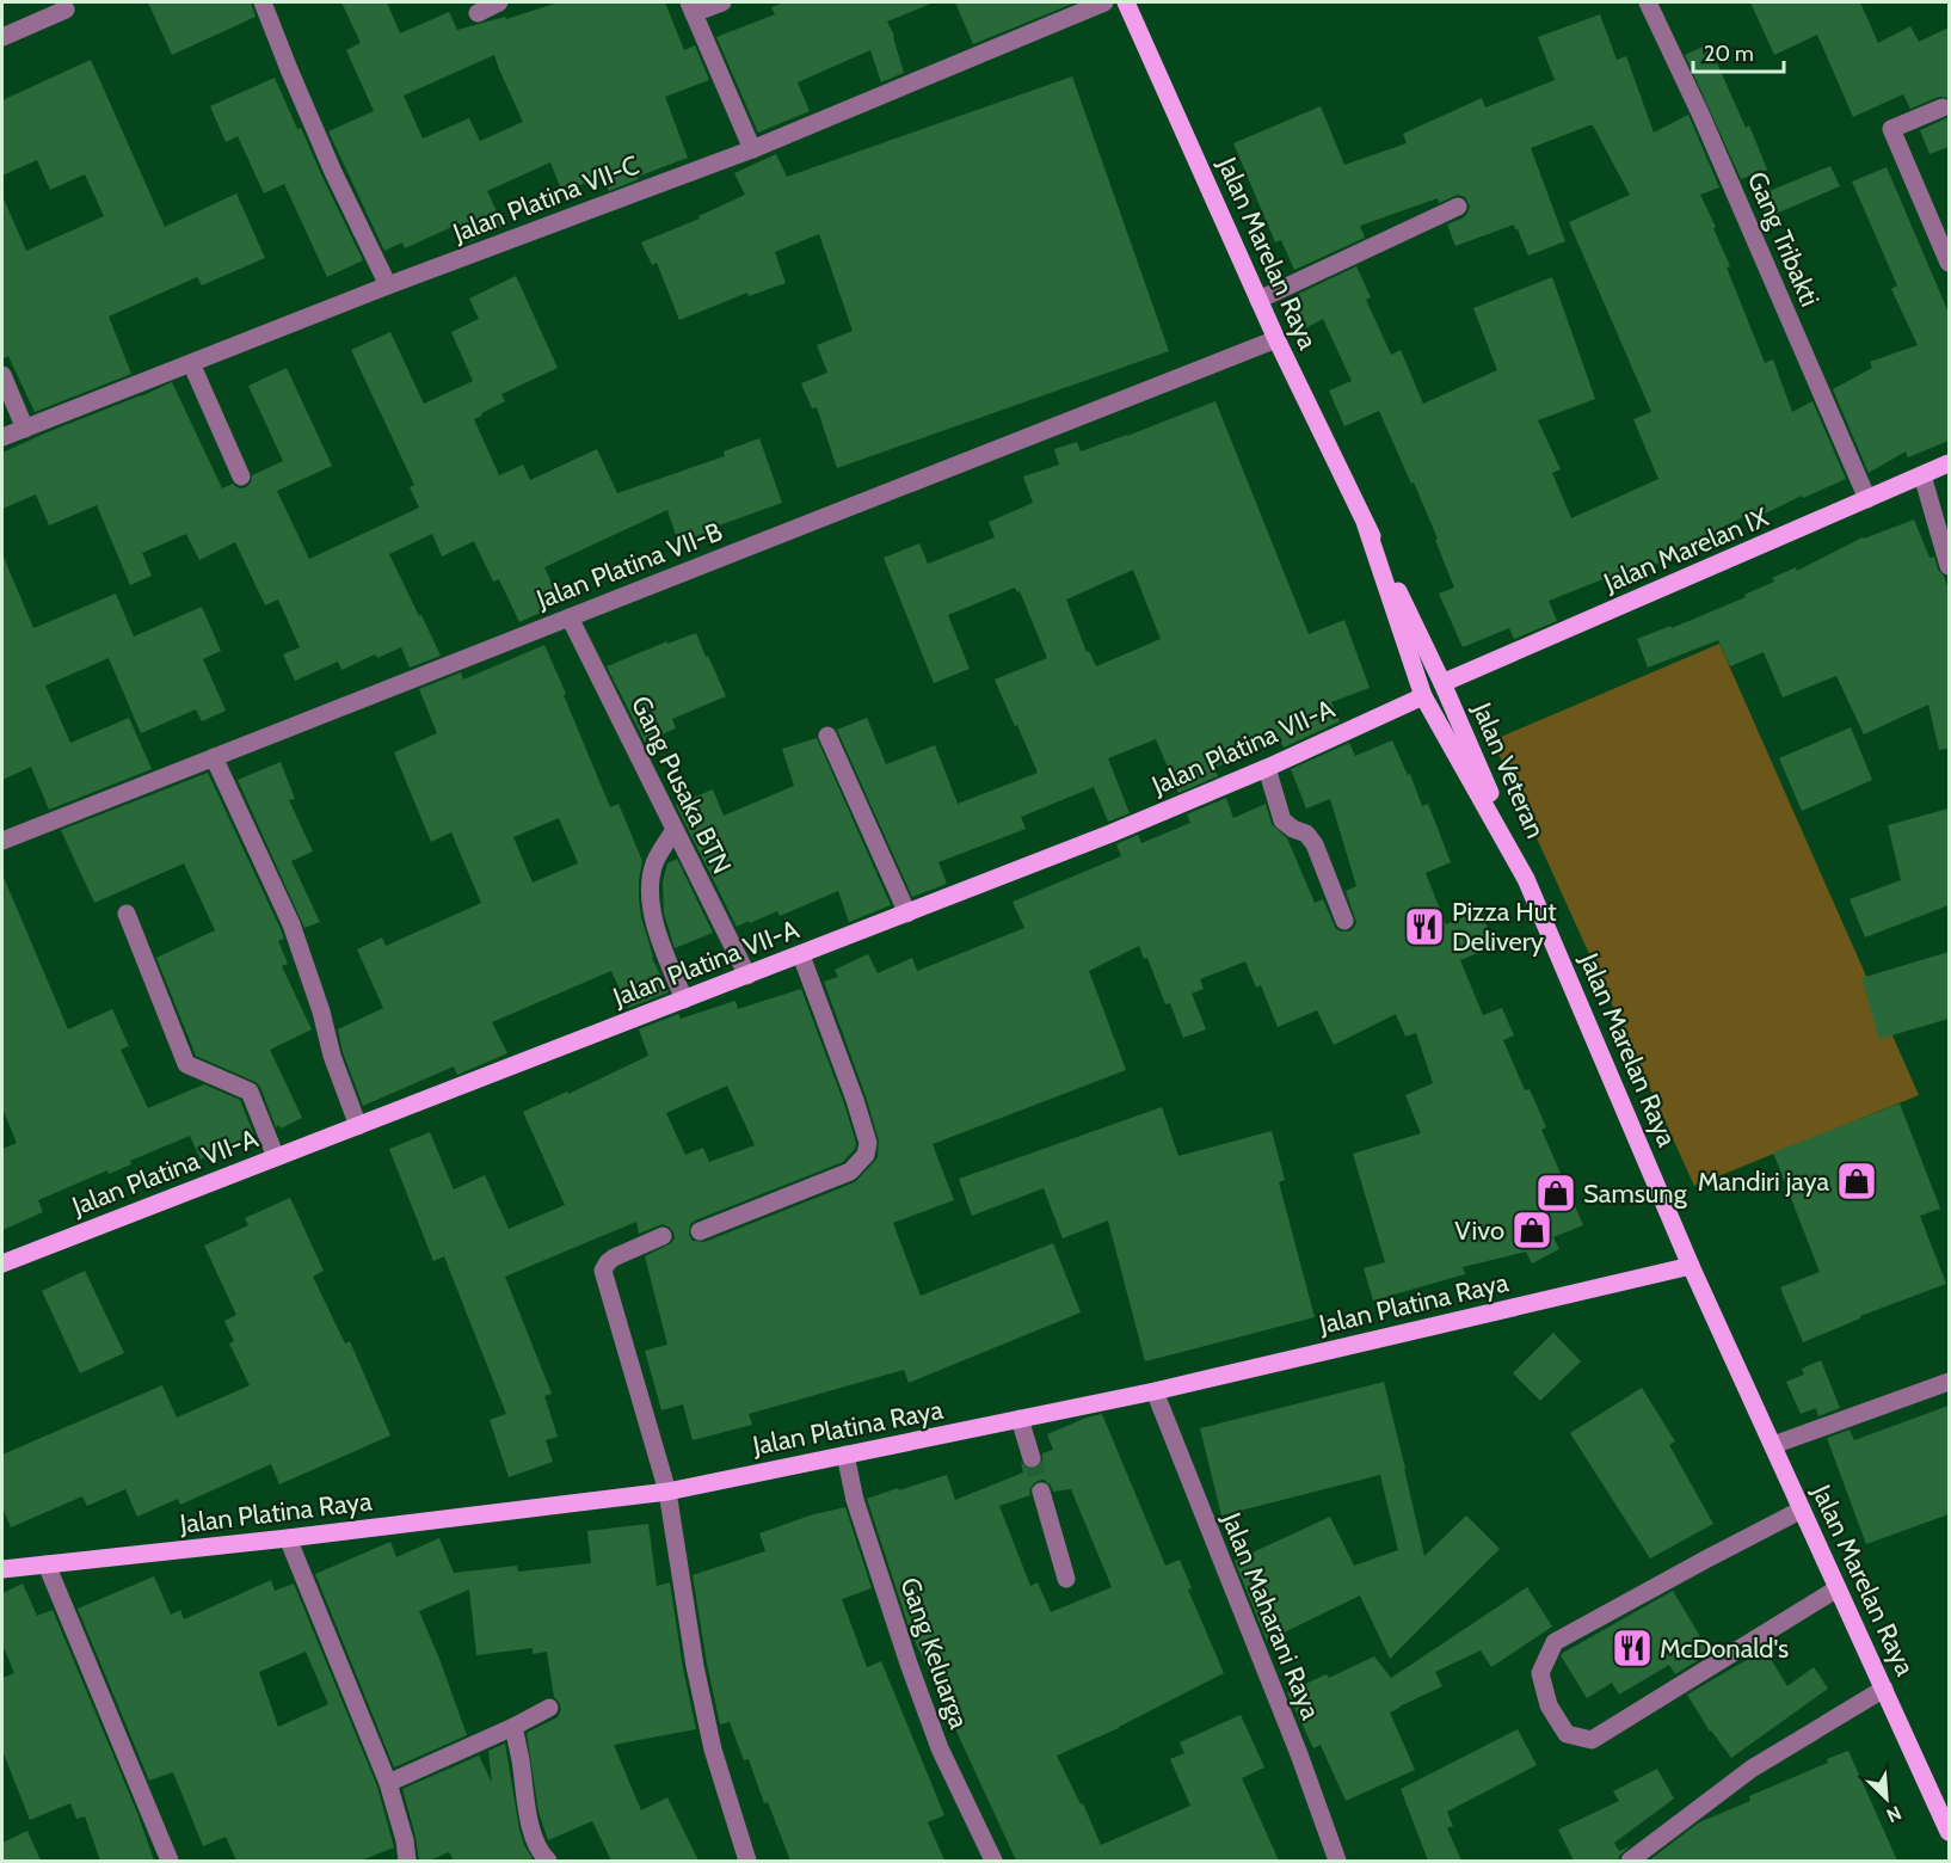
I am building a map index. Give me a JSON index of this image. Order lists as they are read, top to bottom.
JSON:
{
  "streets": {
    "main road": [
      "Jalan Marelan Raya",
      "Jalan Marelan IX",
      "Jalan Platina VII-A",
      "Jalan Veteran",
      "Jalan Platina Raya"
    ],
    "street": [
      "Jalan Platina VII-C",
      "Gang Tribakti",
      "Jalan Platina VII-B",
      "Gang Pusaka BTN",
      "Jalan Maharani Raya",
      "Gang Keluarga"
    ]
  },
  "crossings": [
    ["Gang Tribakti", "Jalan Marelan IX"],
    ["Jalan Marelan Raya", "Jalan Marelan IX"],
    ["Jalan Marelan Raya", "Jalan Platina VII-B"],
    ["Jalan Marelan Raya", "Jalan Platina VII-A"],
    ["Jalan Marelan Raya", "Jalan Veteran"],
    ["Jalan Marelan Raya", "Jalan Platina Raya"],
    ["Jalan Marelan IX", "Jalan Veteran"],
    ["Jalan Platina VII-B", "Gang Pusaka BTN"],
    ["Jalan Platina VII-A", "Gang Pusaka BTN"],
    ["Jalan Platina Raya", "Jalan Maharani Raya"],
    ["Jalan Platina Raya", "Gang Keluarga"]
  ],
  "places": {
    "restaurant": ["Pizza Hut Delivery", "McDonald's"],
    "shop": ["Mandiri jaya", "Samsung", "Vivo"]
  },
  "scale_bar": "20 m",
  "north": "bottom right"
}
